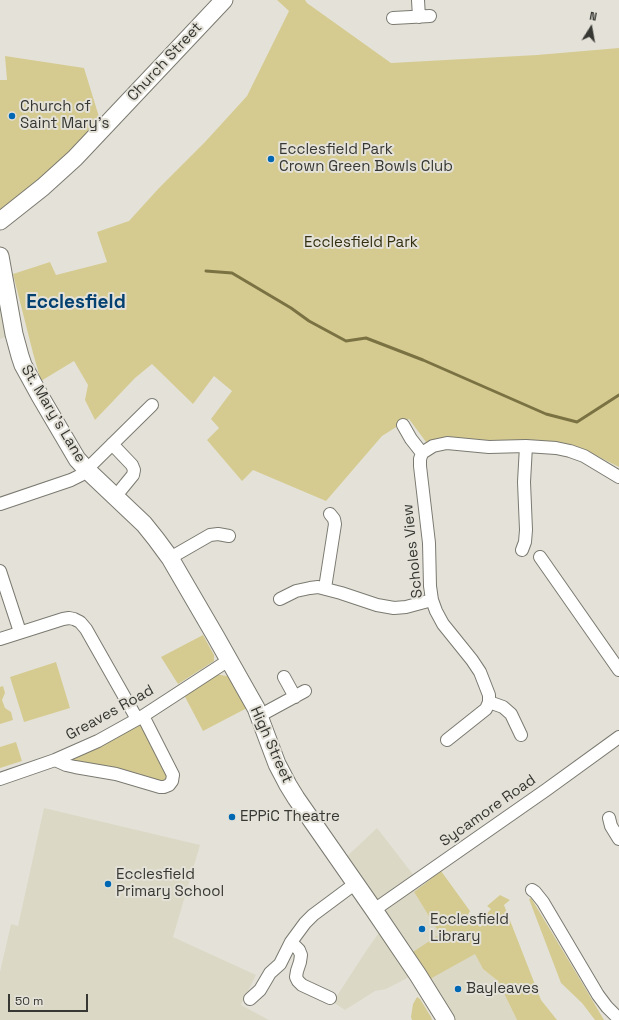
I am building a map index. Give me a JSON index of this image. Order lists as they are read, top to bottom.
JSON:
{
  "streets": {
    "street": [
      "Church Street",
      "St. Mary's Lane",
      "Scholes View",
      "Greaves Road",
      "High Street",
      "Sycamore Road"
    ]
  },
  "crossings": [
    ["St. Mary's Lane", "High Street"],
    ["Greaves Road", "High Street"],
    ["High Street", "Sycamore Road"]
  ],
  "districts": ["Ecclesfield"],
  "parks": ["Ecclesfield Park"],
  "places": [
    "Church of Saint Mary's",
    "Ecclesfield Park Crown Green Bowls Club",
    "EPPiC Theatre",
    "Ecclesfield Primary School",
    "Ecclesfield Library",
    "Bayleaves"
  ],
  "scale_bar": "50 m",
  "north": "top"
}
